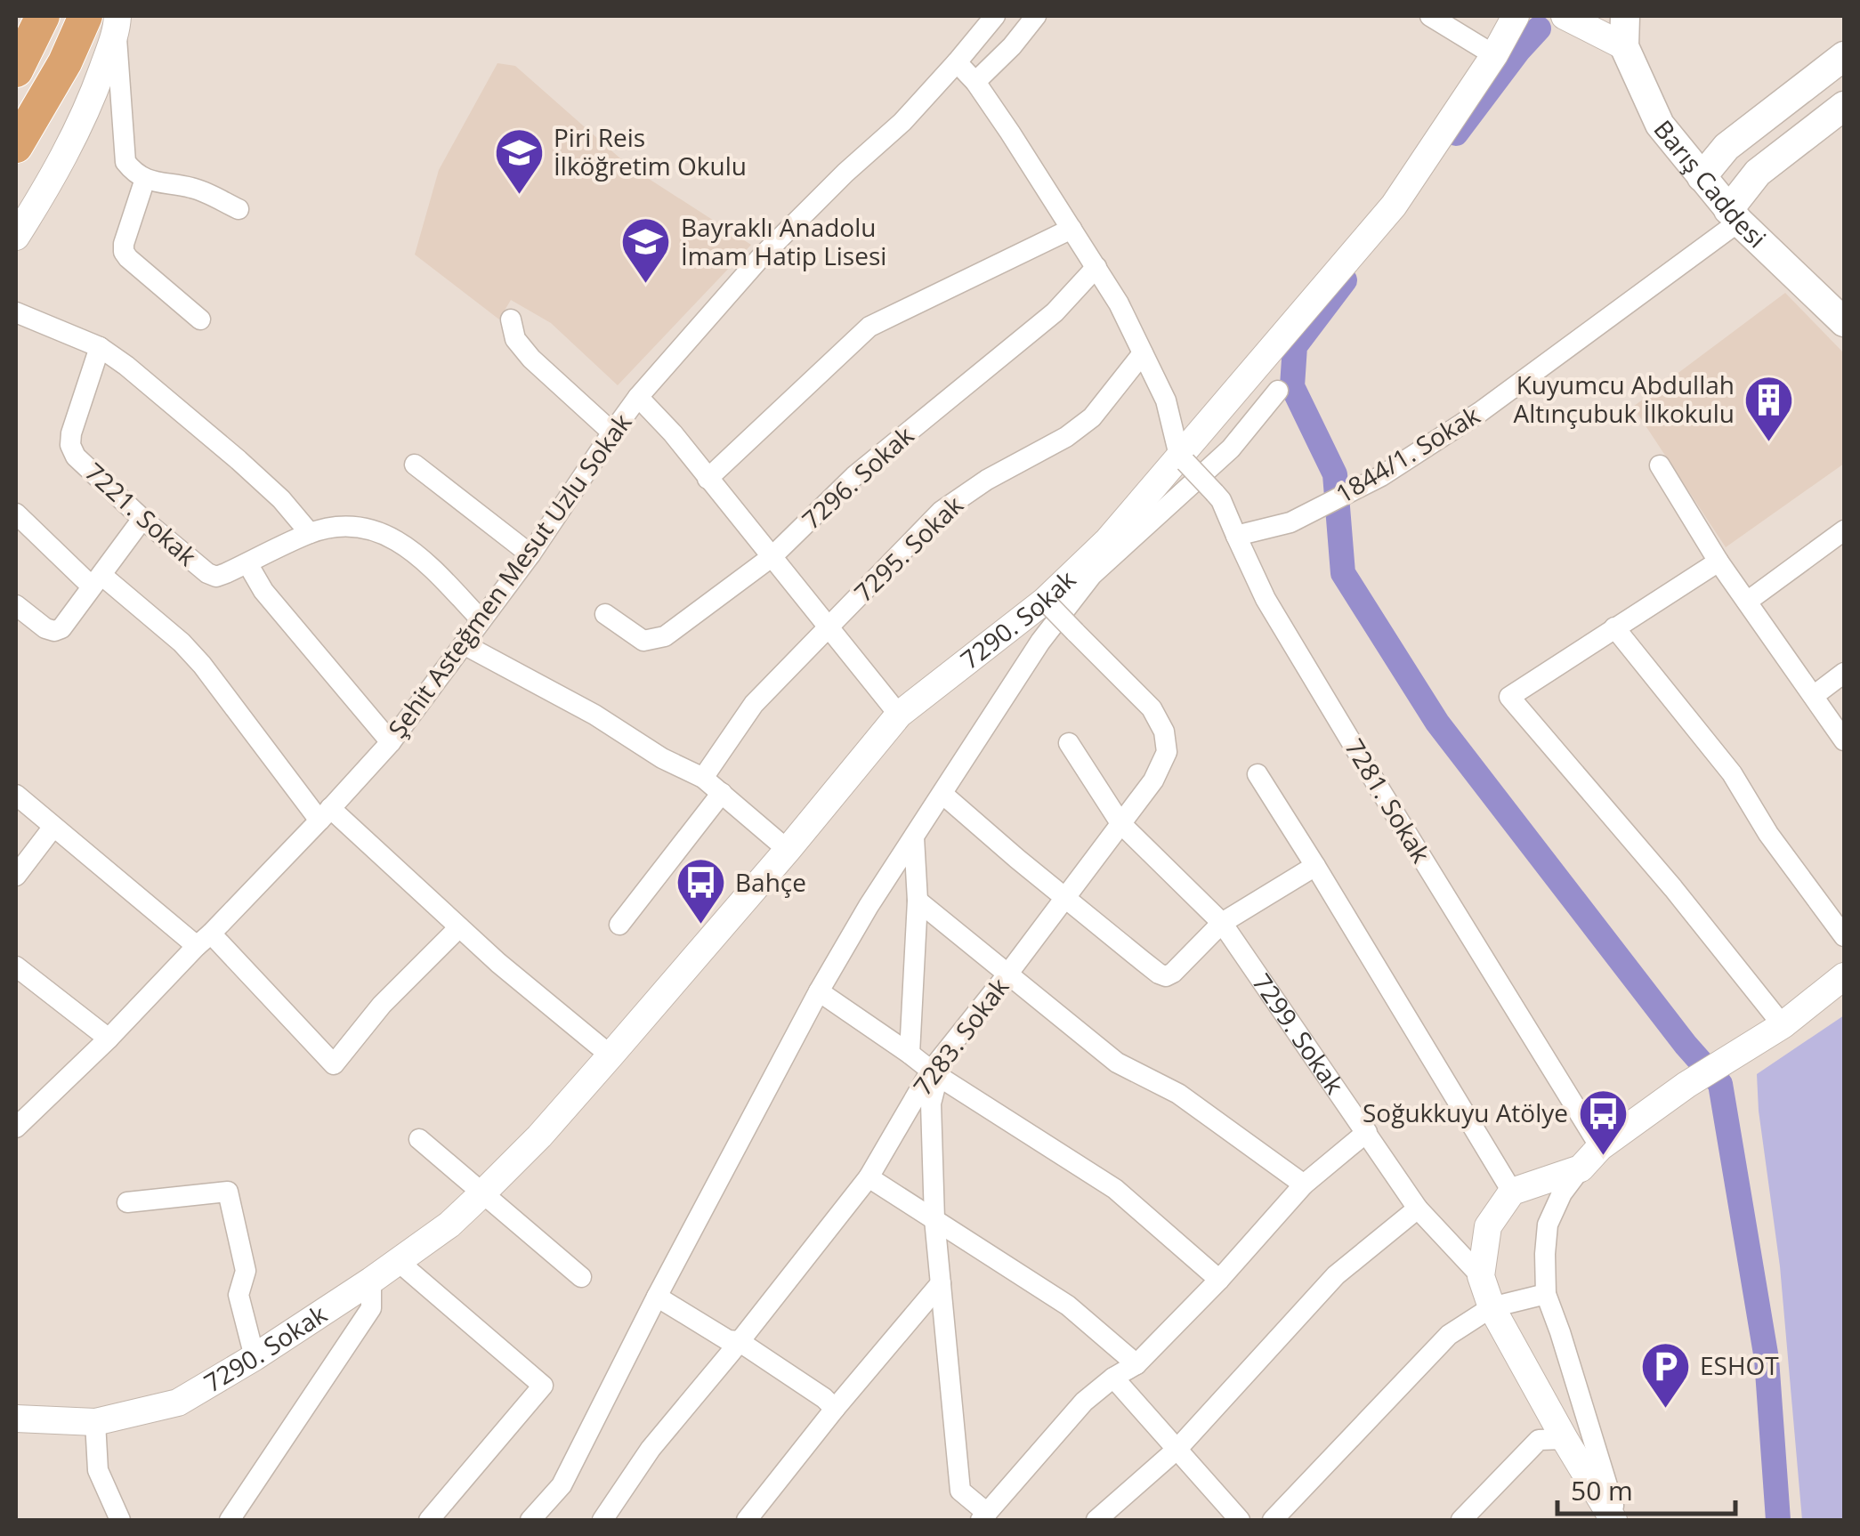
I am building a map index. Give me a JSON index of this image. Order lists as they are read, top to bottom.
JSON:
{
  "streets": {
    "main road": ["Barış Caddesi"],
    "street": [
      "1844/1. Sokak",
      "7296. Sokak",
      "7221. Sokak",
      "7295. Sokak",
      "Şehit Asteğmen Mesut Uzlu Sokak",
      "7290. Sokak",
      "7281. Sokak",
      "7299. Sokak",
      "7283. Sokak"
    ]
  },
  "crossings": [
    ["Barış Caddesi", "1844/1. Sokak"],
    ["1844/1. Sokak", "7281. Sokak"],
    ["7290. Sokak", "7281. Sokak"],
    ["7290. Sokak", "7283. Sokak"],
    ["7299. Sokak", "7283. Sokak"]
  ],
  "places": {
    "school or university": ["Piri Reis İlköğretim Okulu", "Bayraklı Anadolu İmam Hatip Lisesi"],
    "building": ["Kuyumcu Abdullah Altınçubuk İlkokulu"],
    "bus stop": ["Bahçe", "Soğukkuyu Atölye"],
    "parking": ["ESHOT"]
  },
  "scale_bar": "50 m"
}
